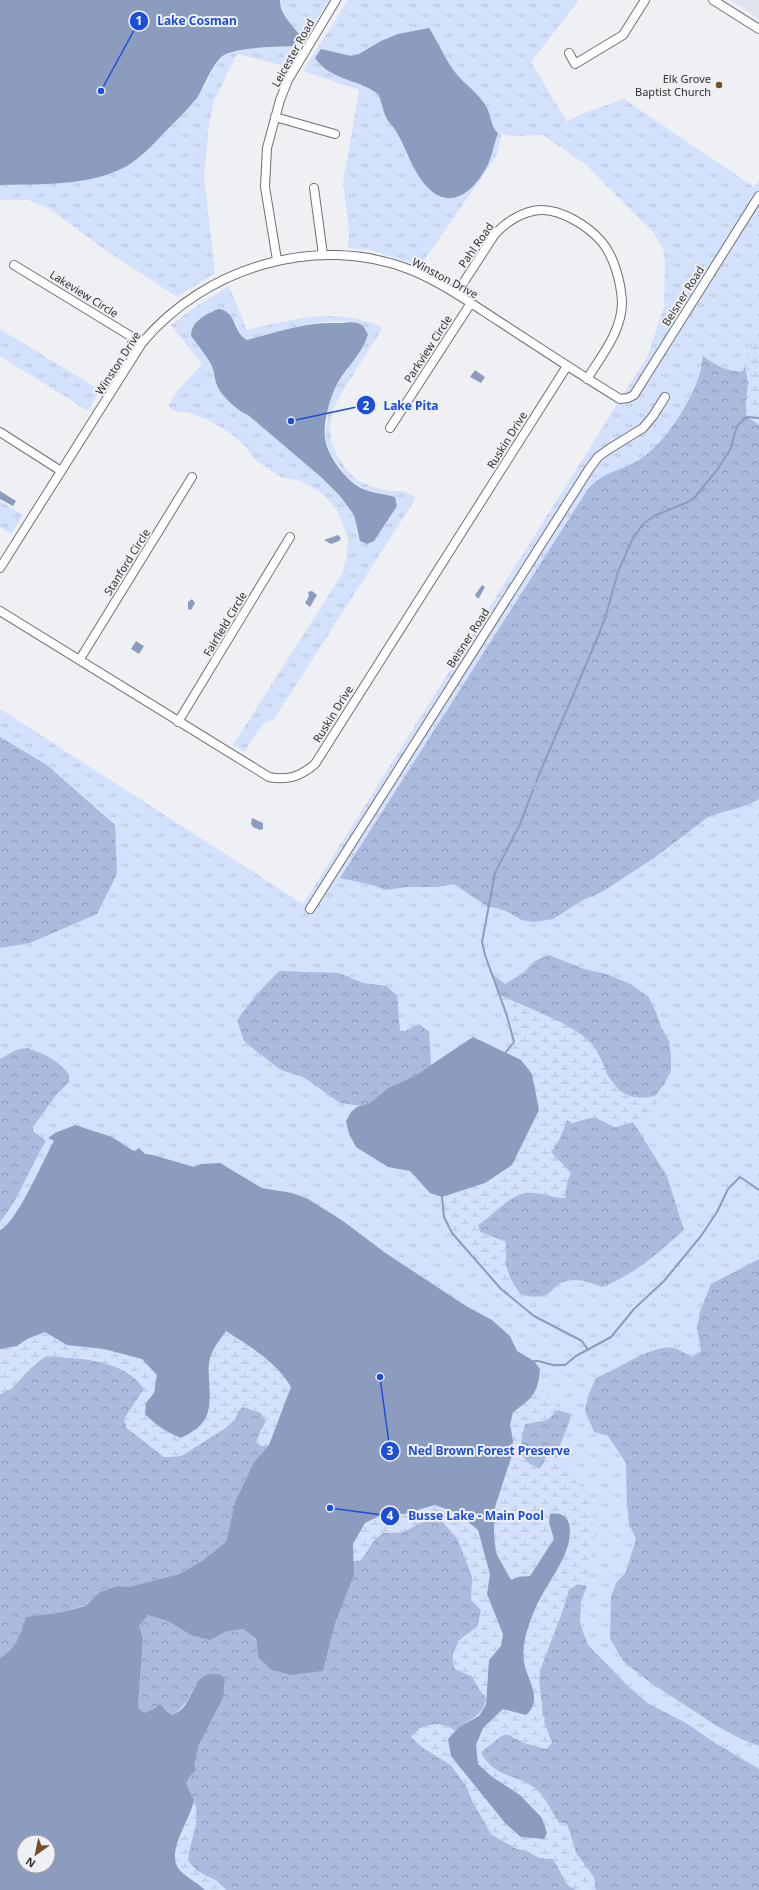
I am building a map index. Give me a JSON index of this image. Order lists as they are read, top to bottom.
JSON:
{
  "streets": {
    "street": [
      "Leicester Road",
      "Pahl Road",
      "Winston Drive",
      "Lakeview Circle",
      "Beisner Road",
      "Parkview Circle",
      "Ruskin Drive",
      "Stanford Circle",
      "Fairfield Circle"
    ]
  },
  "crossings": [
    ["Leicester Road", "Winston Drive"],
    ["Pahl Road", "Winston Drive"],
    ["Winston Drive", "Lakeview Circle"],
    ["Winston Drive", "Beisner Road"],
    ["Winston Drive", "Parkview Circle"],
    ["Winston Drive", "Ruskin Drive"],
    ["Ruskin Drive", "Stanford Circle"],
    ["Ruskin Drive", "Fairfield Circle"]
  ],
  "places": [
    "Elk Grove Baptist Church",
    "Lake Cosman",
    "Lake Pita",
    "Ned Brown Forest Preserve",
    "Busse Lake - Main Pool"
  ],
  "north": "bottom left"
}
